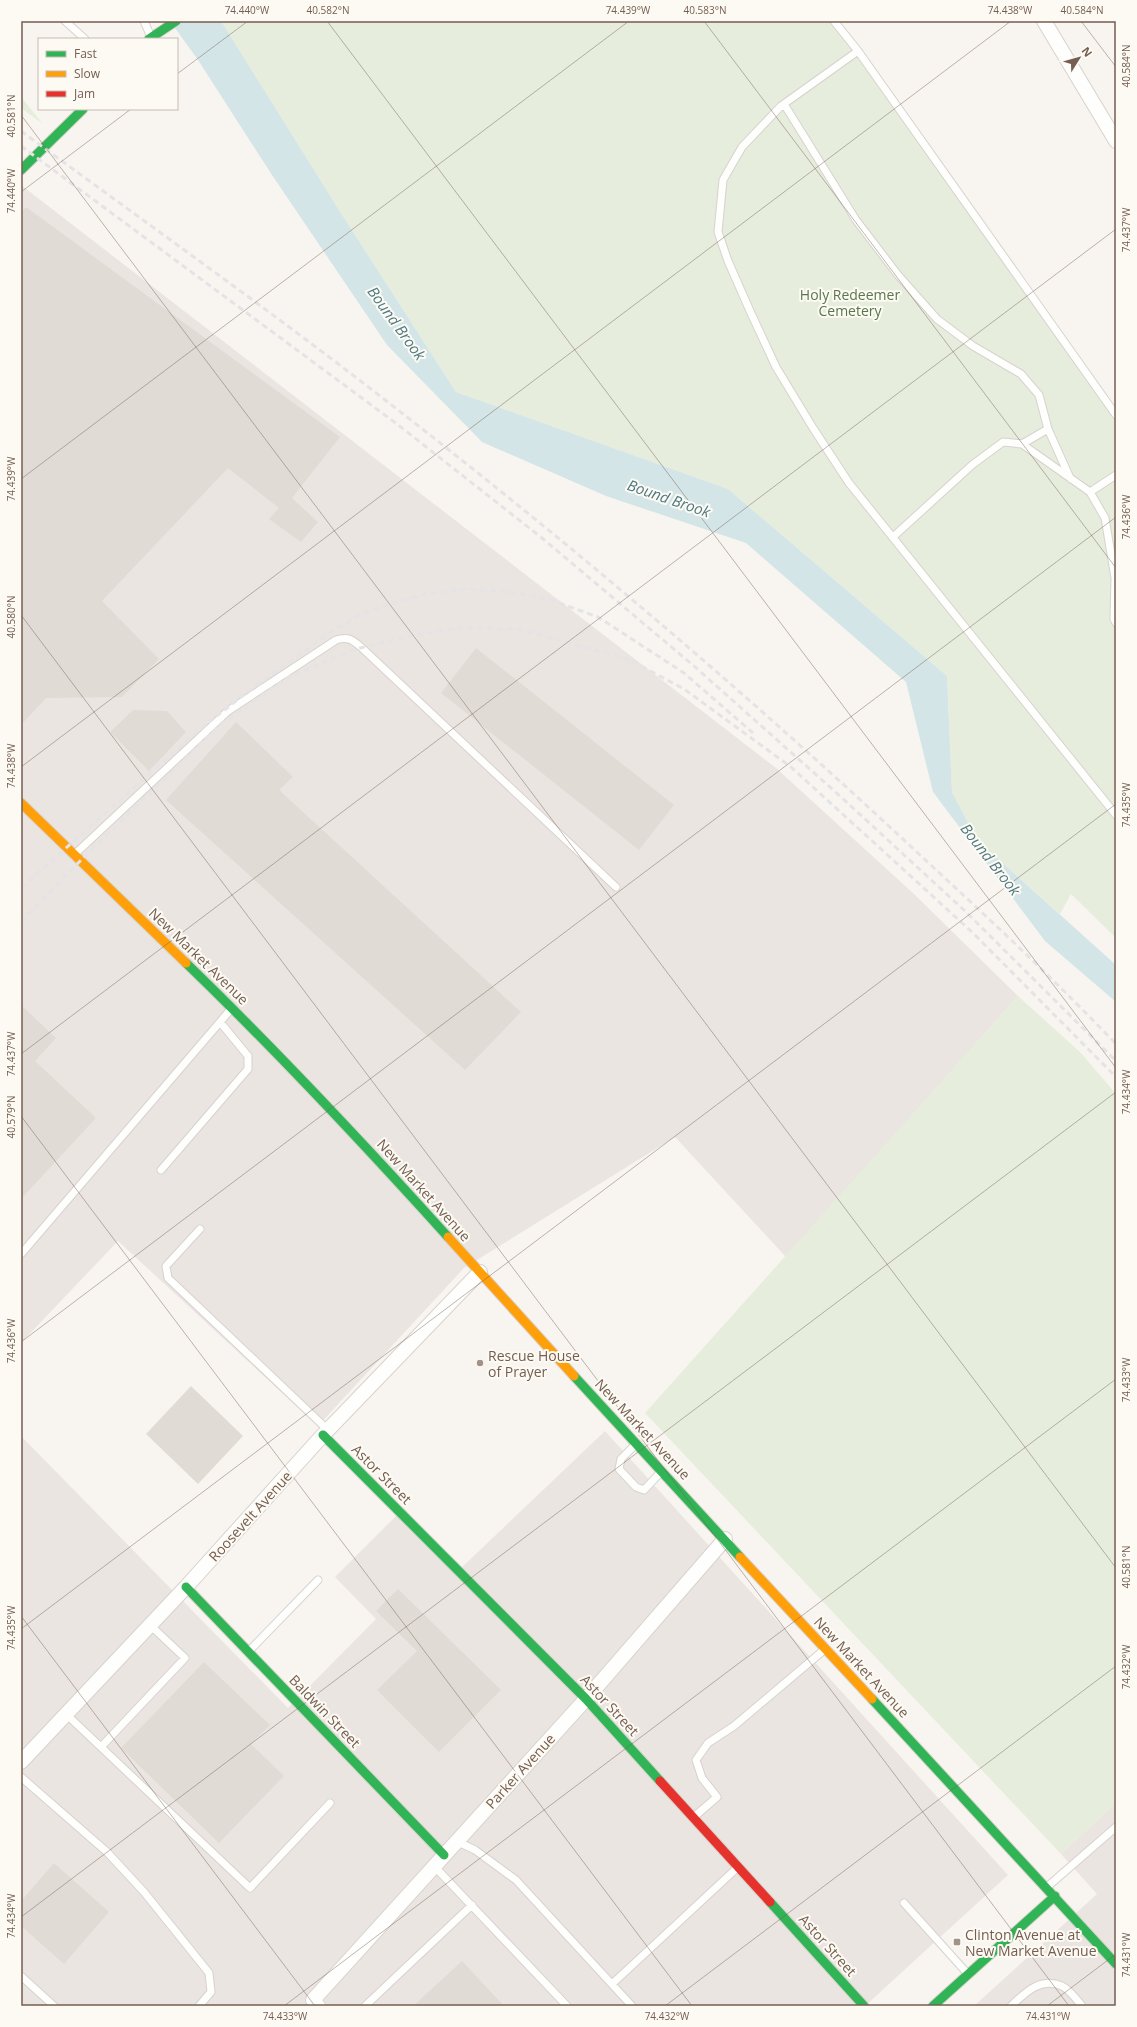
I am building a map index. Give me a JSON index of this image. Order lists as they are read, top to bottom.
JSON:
{
  "streets": {
    "main road": ["New Market Avenue", "Astor Street", "Baldwin Street"],
    "street": ["Roosevelt Avenue", "Parker Avenue"]
  },
  "crossings": [
    ["New Market Avenue", "Roosevelt Avenue"],
    ["New Market Avenue", "Parker Avenue"],
    ["Astor Street", "Roosevelt Avenue"],
    ["Astor Street", "Parker Avenue"],
    ["Roosevelt Avenue", "Baldwin Street"],
    ["Baldwin Street", "Parker Avenue"]
  ],
  "water": ["Bound Brook"],
  "parks": ["Holy Redeemer Cemetery"],
  "places": {
    "other": ["Rescue House of Prayer"],
    "transit": ["Clinton Avenue at New Market Avenue"]
  },
  "legend": ["Fast", "Slow", "Jam"],
  "north": "top right",
  "coordinates": [
    "74.440°W",
    "40.582°N",
    "74.439°W",
    "40.583°N",
    "74.438°W",
    "40.584°N",
    "40.581°N",
    "74.437°W",
    "74.436°W",
    "40.580°N",
    "74.435°W",
    "74.434°W",
    "40.579°N",
    "74.433°W",
    "74.432°W",
    "74.431°W"
  ]
}
